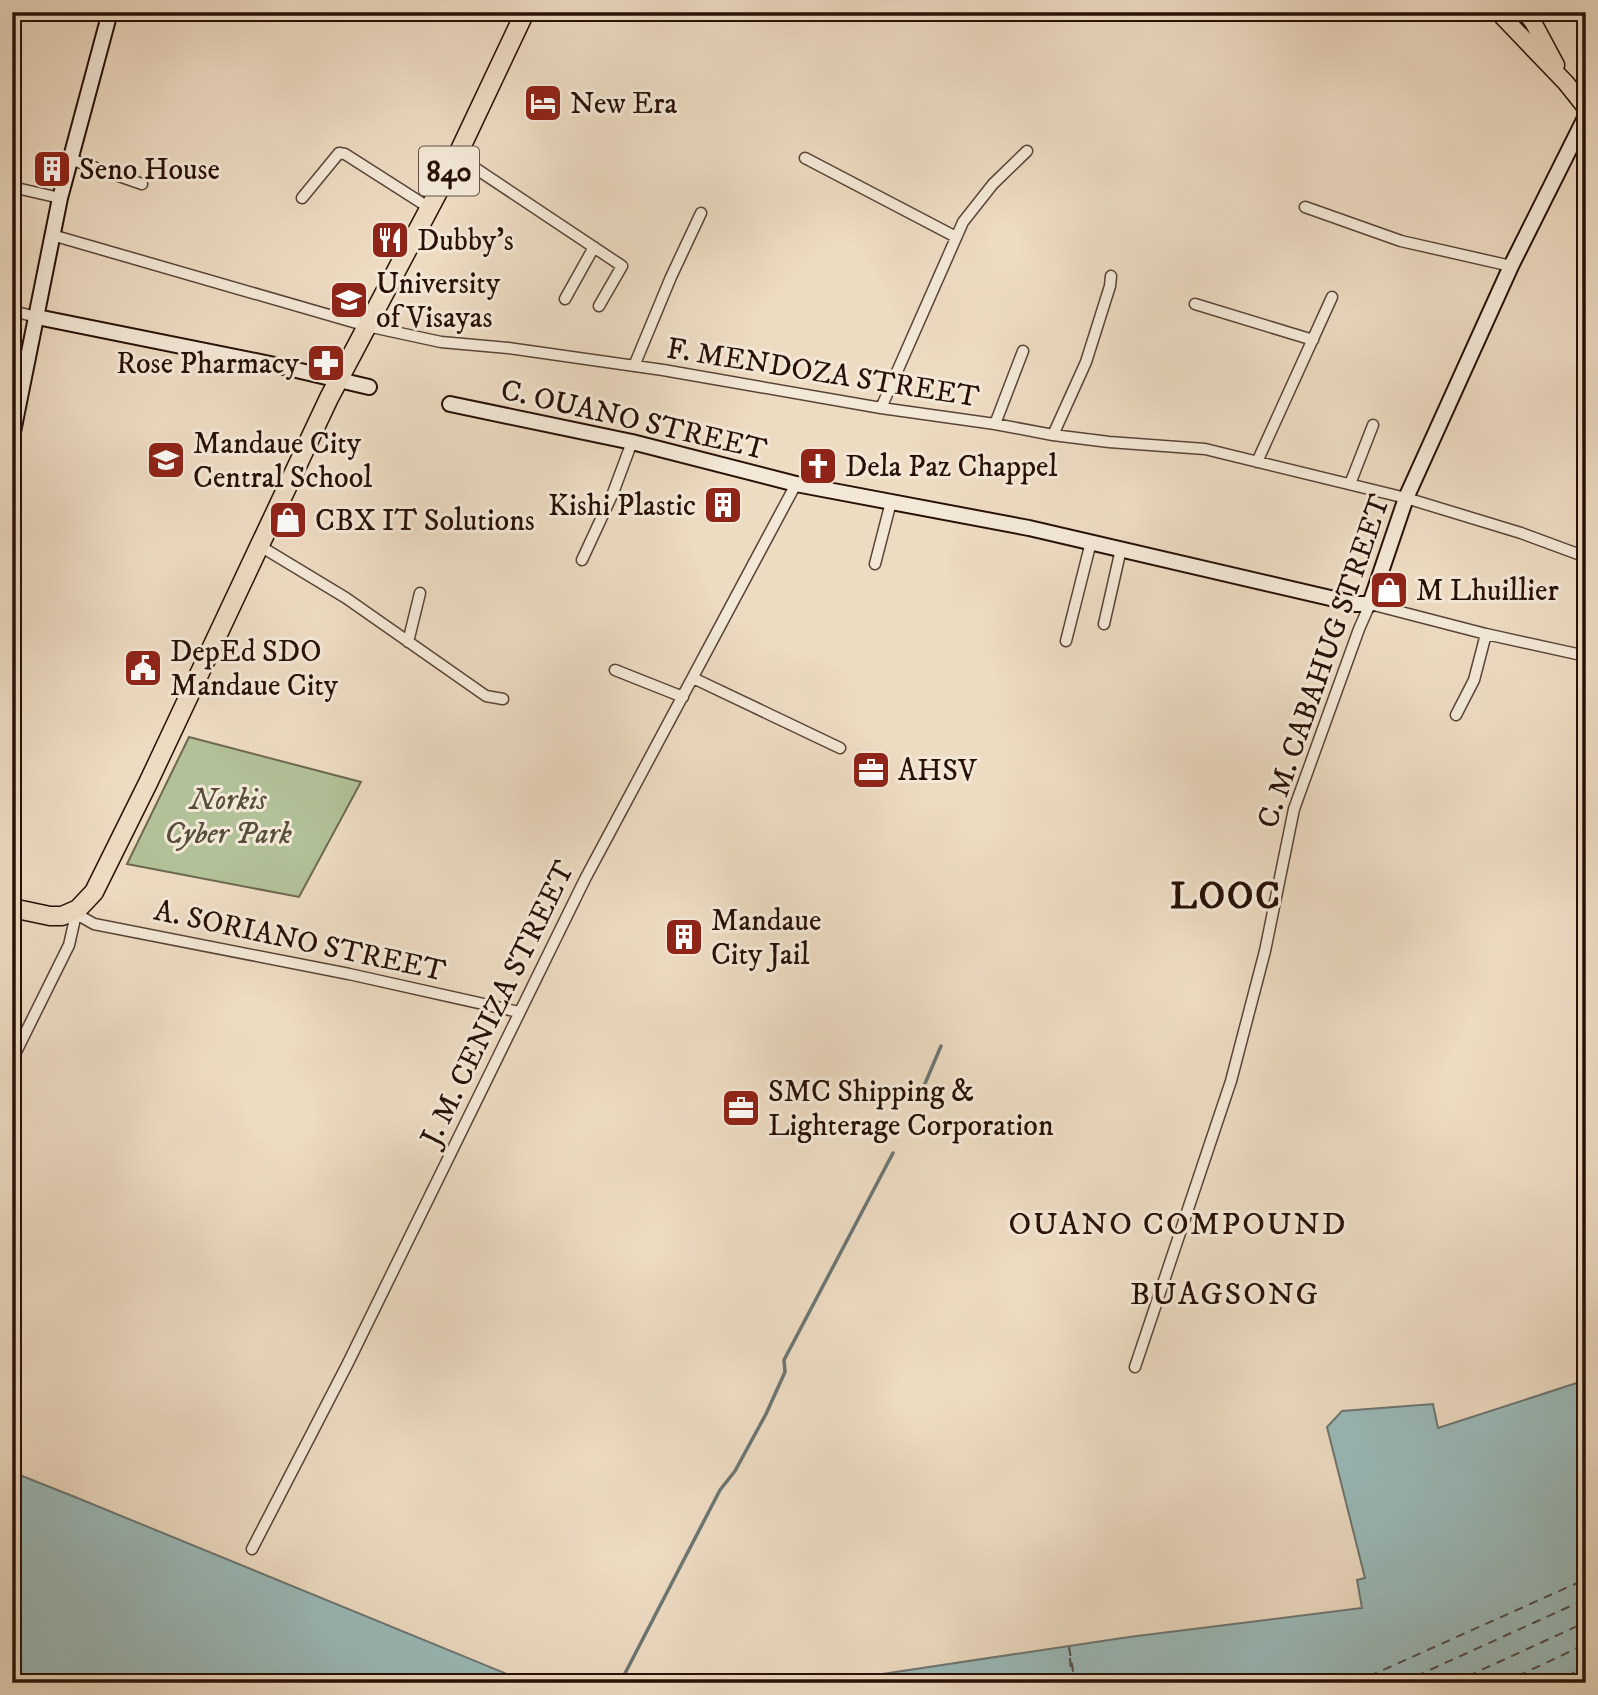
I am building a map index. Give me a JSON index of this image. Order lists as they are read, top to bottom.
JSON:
{
  "streets": {
    "highway": ["840"],
    "street": [
      "F. MENDOZA STREET",
      "C. OUANO STREET",
      "C. M. CABAHUG STREET",
      "A. SORIANO STREET",
      "J. M. CENIZA STREET"
    ]
  },
  "crossings": [
    ["840", "F. MENDOZA STREET"],
    ["840", "A. SORIANO STREET"],
    ["F. MENDOZA STREET", "C. M. CABAHUG STREET"],
    ["C. OUANO STREET", "C. M. CABAHUG STREET"],
    ["C. OUANO STREET", "J. M. CENIZA STREET"],
    ["A. SORIANO STREET", "J. M. CENIZA STREET"]
  ],
  "districts": ["LOOC", "OUANO COMPOUND", "BUAGSONG"],
  "parks": ["Norkis Cyber Park"],
  "places": {
    "hotel": ["New Era"],
    "building": ["Seno House", "Kishi Plastic", "Mandaue City Jail"],
    "restaurant": ["Dubby's"],
    "school or university": ["University of Visayas", "Mandaue City Central School"],
    "pharmacy": ["Rose Pharmacy"],
    "church": ["Dela Paz Chappel"],
    "shop": ["CBX IT Solutions", "M Lhuillier"],
    "public building": ["DepEd SDO Mandaue City"],
    "office": ["AHSV", "SMC Shipping & Lighterage Corporation"]
  }
}
